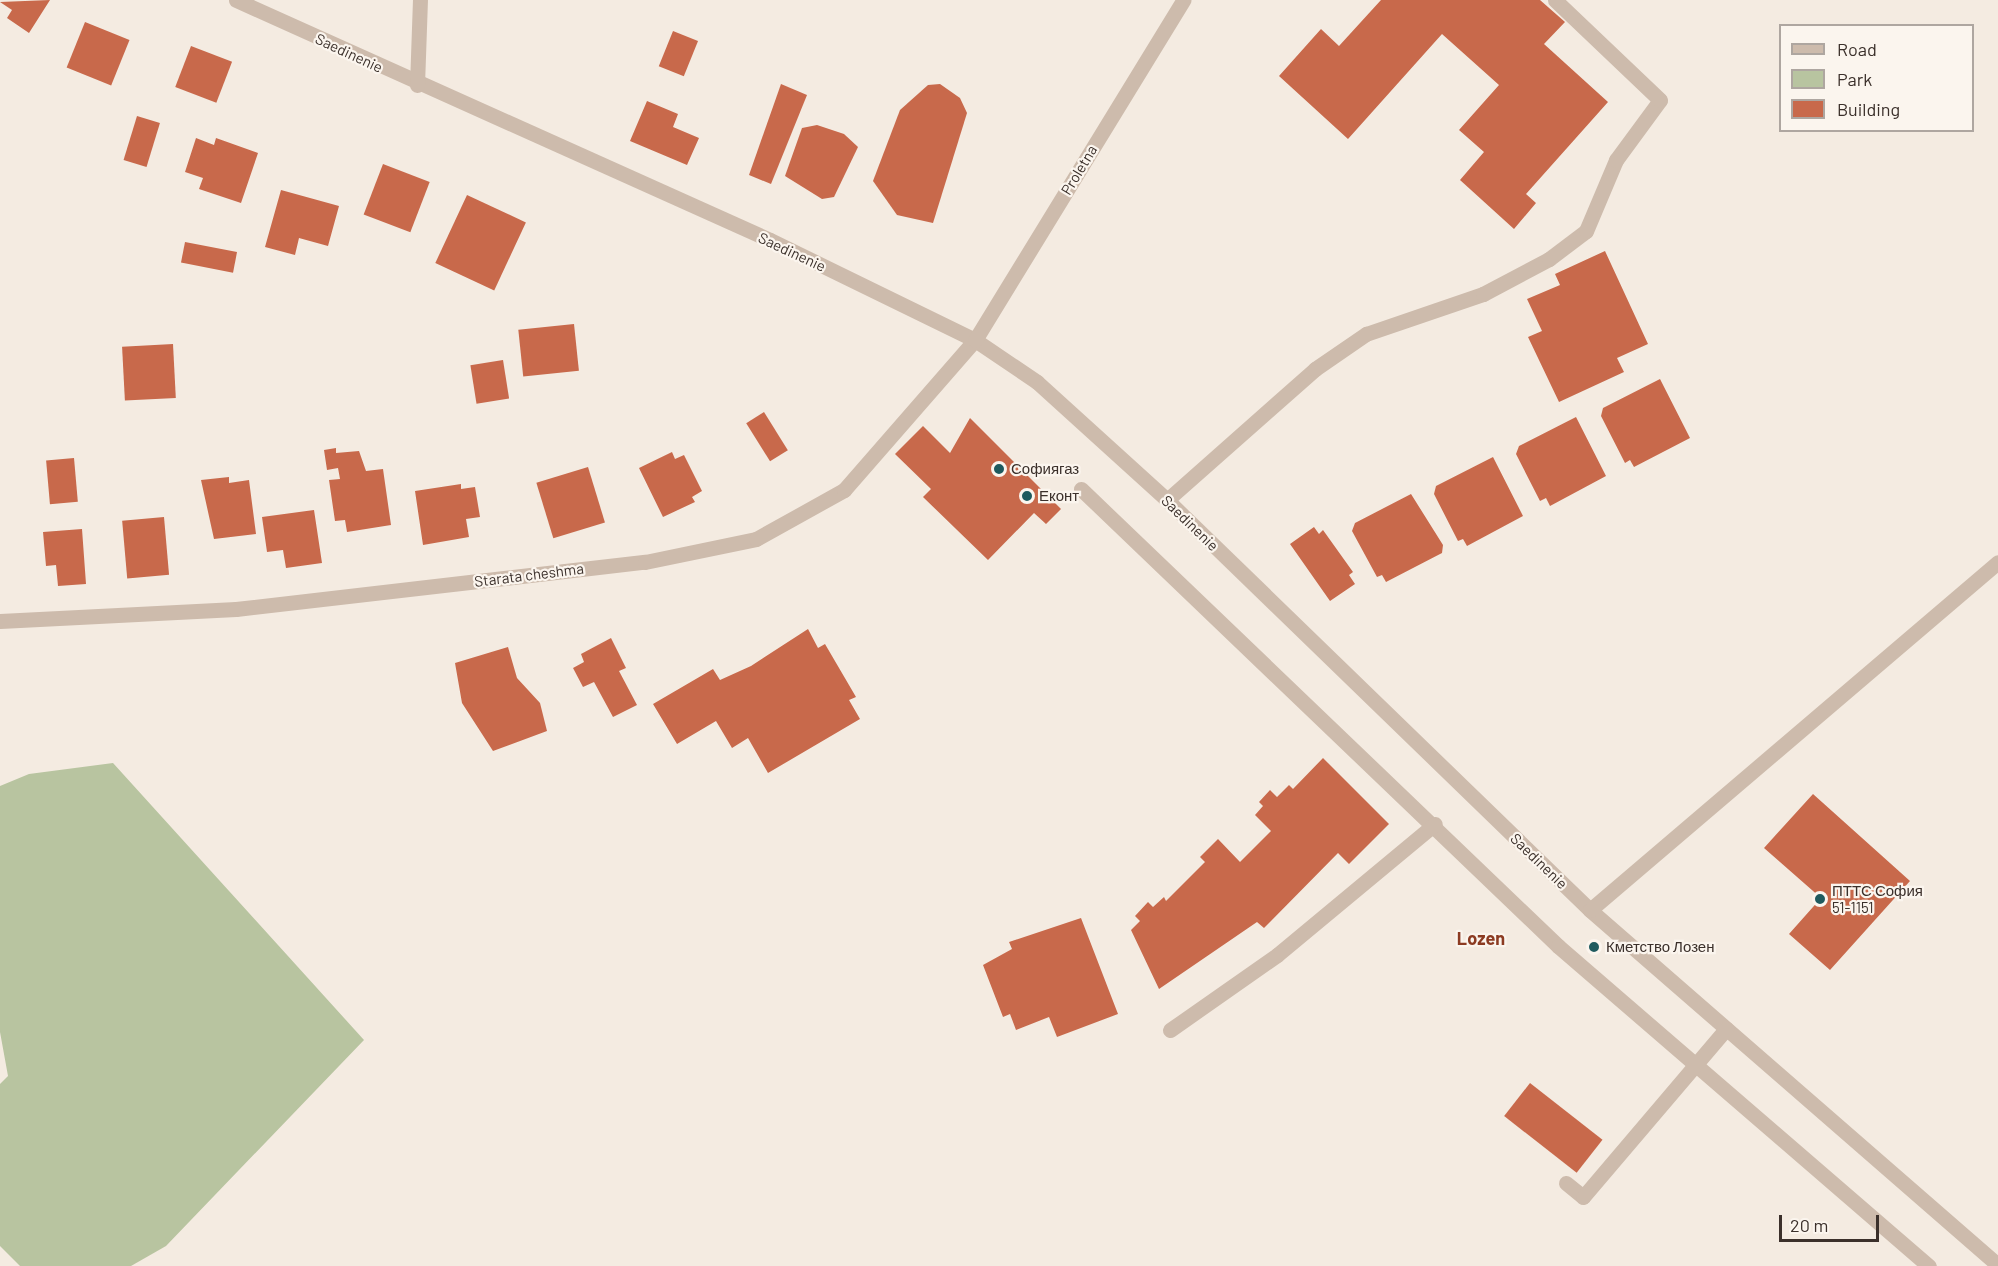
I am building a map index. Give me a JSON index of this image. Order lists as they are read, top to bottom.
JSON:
{
  "streets": {
    "street": ["Saedinenie", "Proletna", "Starata cheshma"]
  },
  "crossings": [
    ["Saedinenie", "Proletna"],
    ["Saedinenie", "Starata cheshma"],
    ["Proletna", "Starata cheshma"]
  ],
  "districts": ["Lozen"],
  "places": [
    "Софиягаз",
    "Еконт",
    "ПТТС София 51-1151",
    "Кметство Лозен"
  ],
  "legend": ["Road", "Park", "Building"],
  "scale_bar": "20 m"
}
